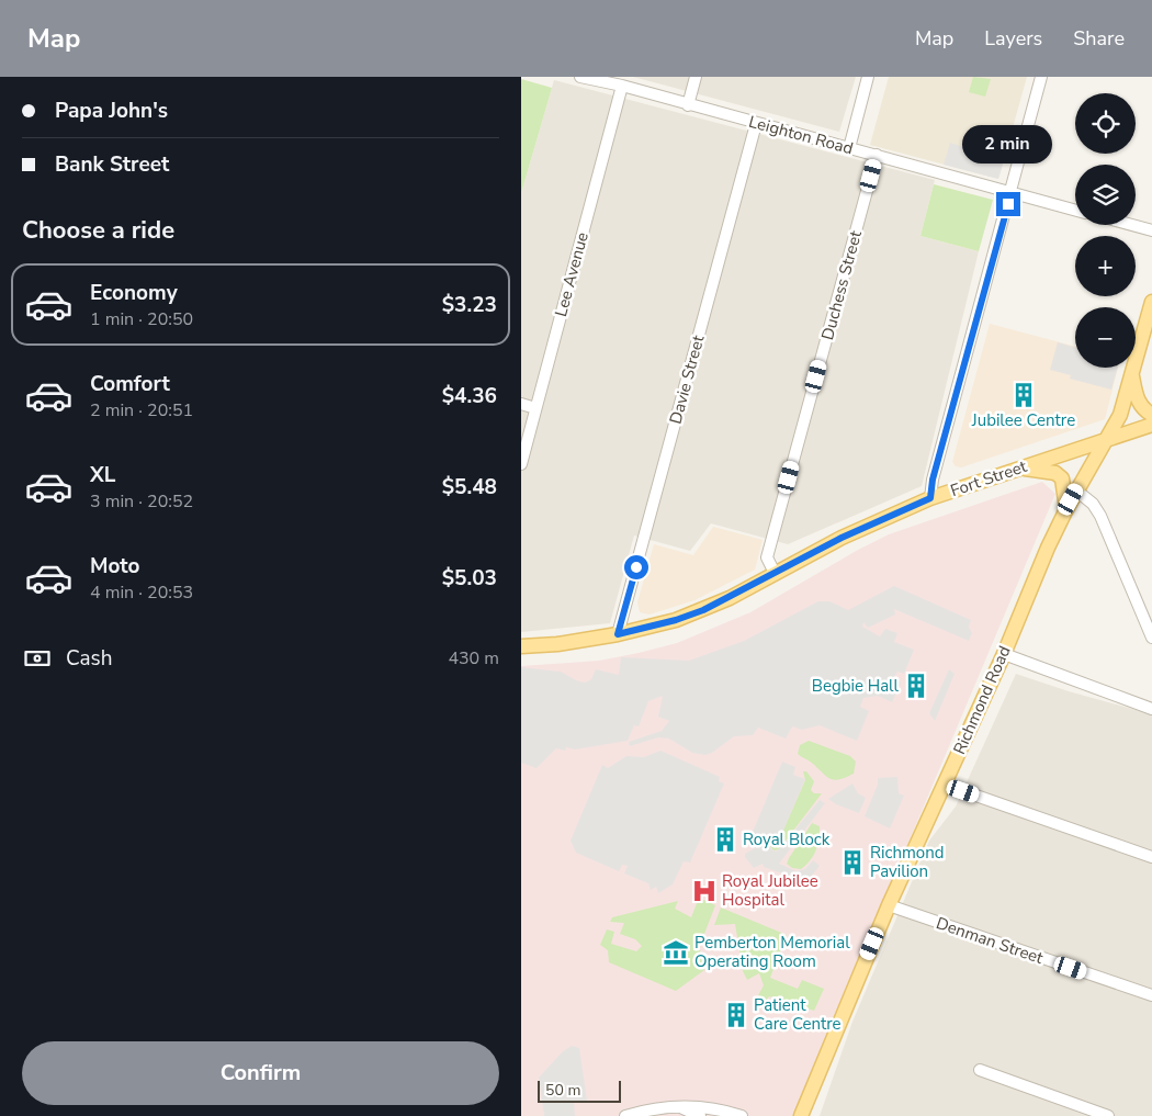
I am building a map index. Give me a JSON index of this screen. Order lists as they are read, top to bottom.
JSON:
{
  "streets": {
    "main road": ["Fort Street", "Richmond Road"],
    "street": [
      "Leighton Road",
      "Lee Avenue",
      "Duchess Street",
      "Davie Street",
      "Denman Street"
    ]
  },
  "crossings": [
    ["Leighton Road", "Lee Avenue"],
    ["Leighton Road", "Duchess Street"],
    ["Leighton Road", "Davie Street"],
    ["Duchess Street", "Fort Street"],
    ["Davie Street", "Fort Street"],
    ["Fort Street", "Richmond Road"],
    ["Richmond Road", "Denman Street"]
  ],
  "places": {
    "building": [
      "Jubilee Centre",
      "Begbie Hall",
      "Royal Block",
      "Richmond Pavilion",
      "Patient Care Centre"
    ],
    "hospital": ["Royal Jubilee Hospital"],
    "museum": ["Pemberton Memorial Operating Room"]
  },
  "scale_bar": "50 m",
  "page": {
    "header": "Map",
    "nav": ["Map", "Layers", "Share"],
    "banner": ["Papa John's", "Bank Street"],
    "map_buttons": ["+", "−"],
    "bubble": "2 min",
    "heading": "Choose a ride",
    "list": [
      {
        "name": "Economy",
        "note": "1 min · 20:50",
        "value": "$3.23"
      },
      {
        "name": "Comfort",
        "note": "2 min · 20:51",
        "value": "$4.36"
      },
      {
        "name": "XL",
        "note": "3 min · 20:52",
        "value": "$5.48"
      },
      {
        "name": "Moto",
        "note": "4 min · 20:53",
        "value": "$5.03"
      }
    ],
    "pay": ["Cash", "430 m"],
    "buttons": "Confirm",
    "scale": "50 m"
  }
}
